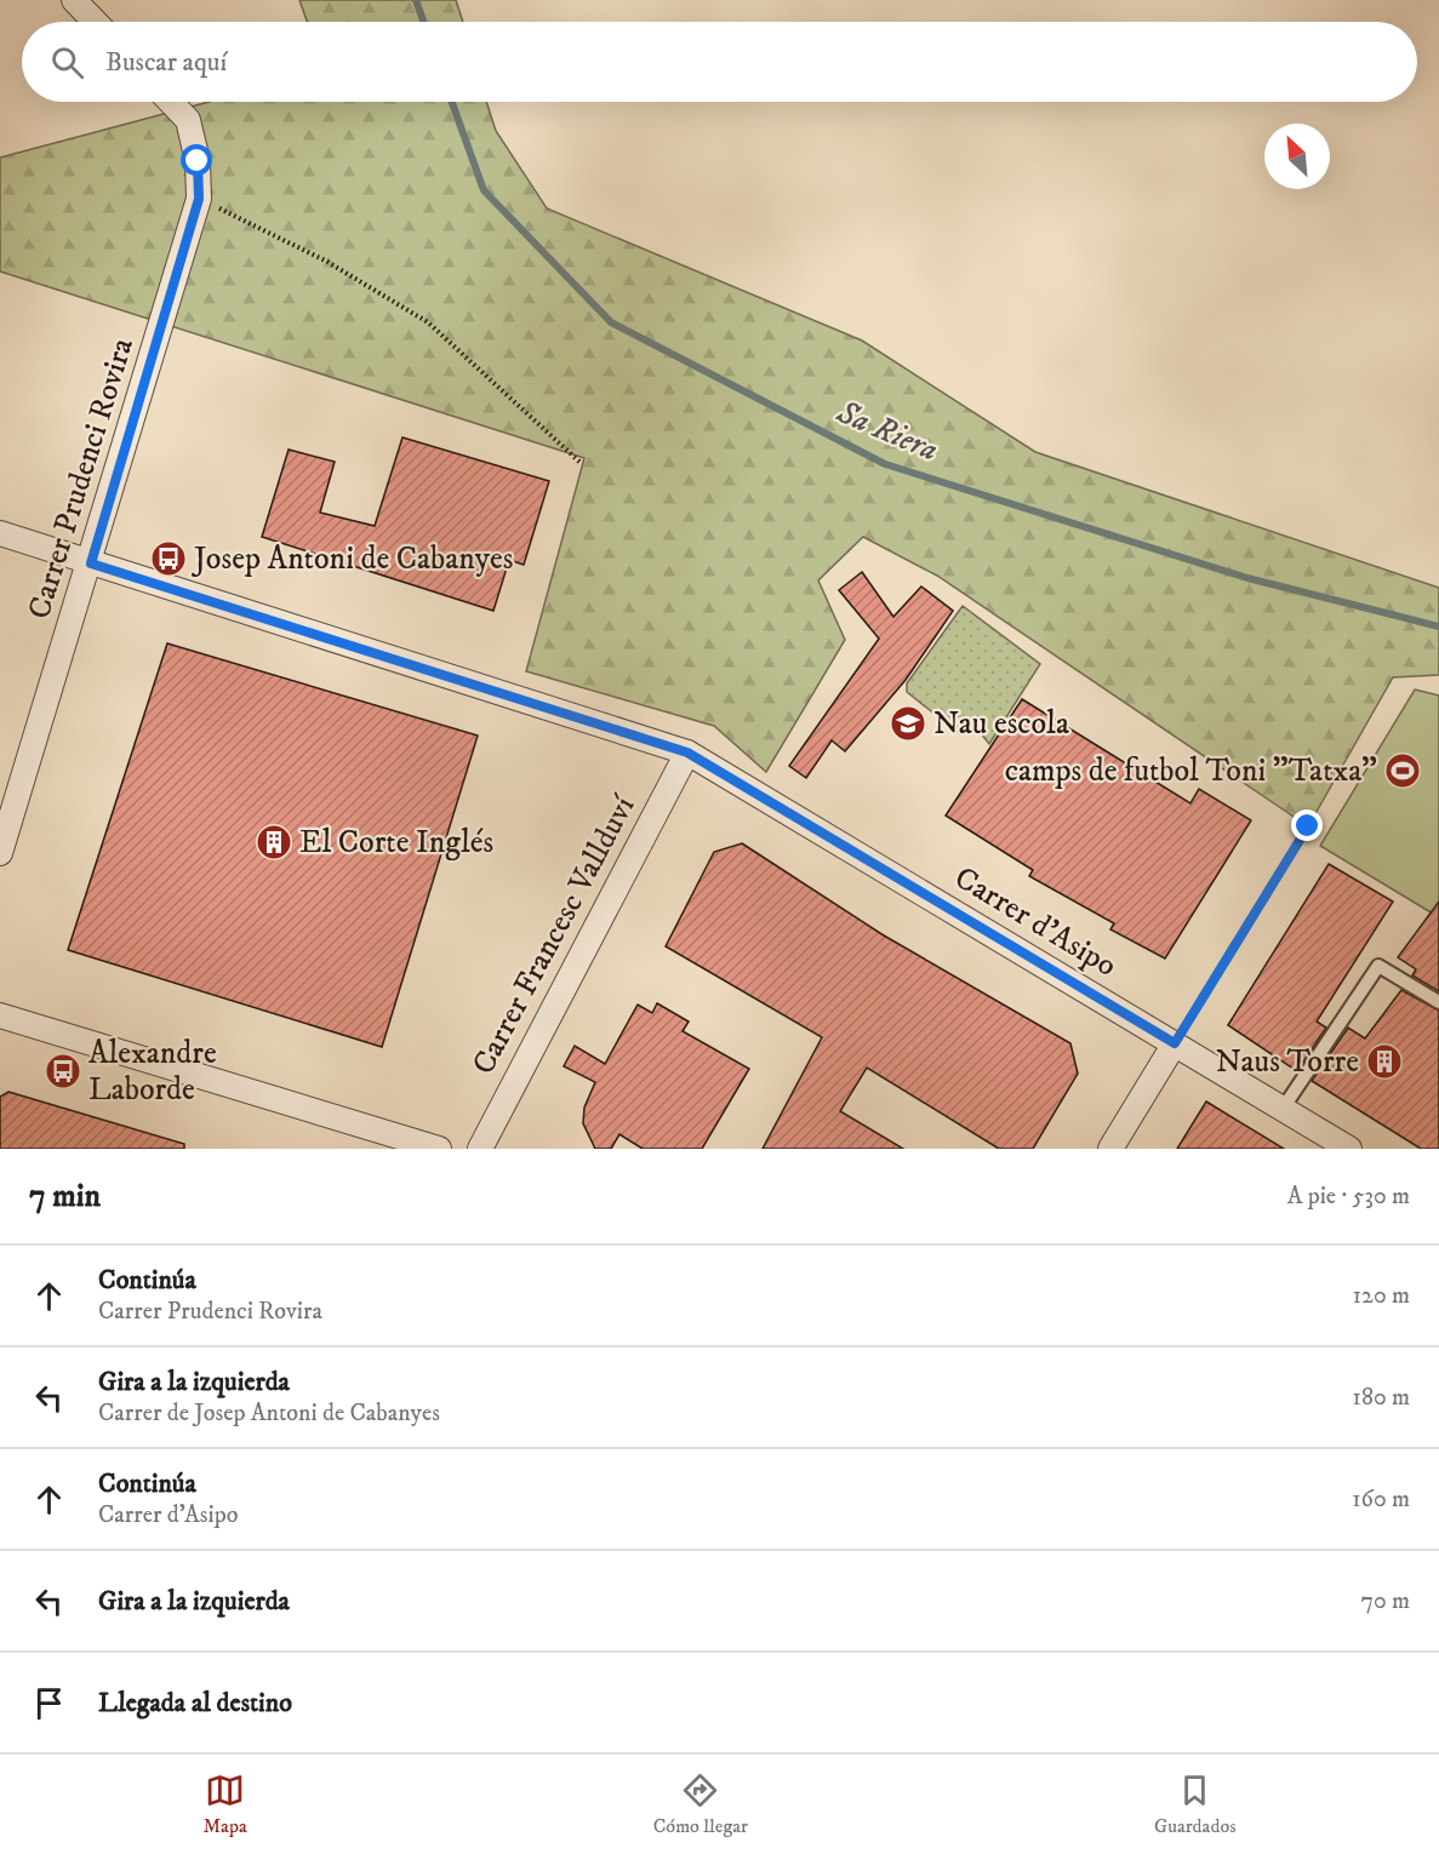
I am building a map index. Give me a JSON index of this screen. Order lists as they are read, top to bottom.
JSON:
{
  "streets": {
    "street": ["Carrer Prudenci Rovira", "Carrer d'Asipo", "Carrer Francesc Vallduví"]
  },
  "crossings": [
    ["Carrer Prudenci Rovira", "Carrer d'Asipo"],
    ["Carrer d'Asipo", "Carrer Francesc Vallduví"]
  ],
  "water": ["Sa Riera"],
  "places": {
    "bus stop": ["Josep Antoni de Cabanyes", "Alexandre Laborde"],
    "school or university": ["Nau escola"],
    "sports": ["camps de futbol Toni \"Tatxa\""],
    "building": ["El Corte Inglés", "Naus Torre"]
  },
  "north": "top left",
  "page": {
    "search": "Buscar aquí",
    "heading": ["7 min", "A pie · 530 m"],
    "list": [
      ["Continúa", "Carrer Prudenci Rovira", "120 m"],
      ["Gira a la izquierda", "Carrer de Josep Antoni de Cabanyes", "180 m"],
      ["Continúa", "Carrer d'Asipo", "160 m"],
      ["Gira a la izquierda", "70 m"],
      "Llegada al destino"
    ],
    "nav": ["Mapa", "Cómo llegar", "Guardados"]
  }
}
